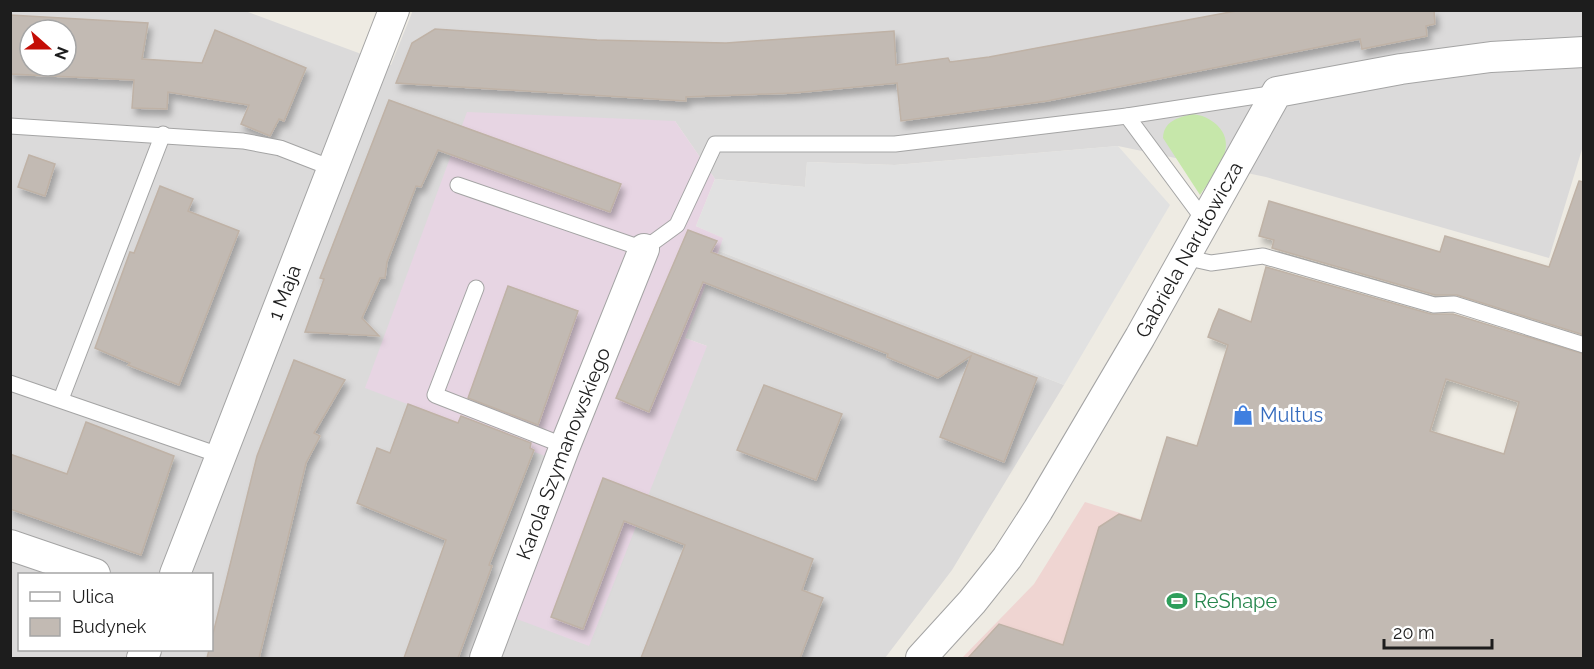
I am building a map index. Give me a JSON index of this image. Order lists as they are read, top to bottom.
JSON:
{
  "streets": {
    "street": ["Gabriela Narutowicza", "1 Maja", "Karola Szymanowskiego"]
  },
  "places": {
    "shop": ["Multus"],
    "sports": ["ReShape"]
  },
  "legend": ["Ulica", "Budynek"],
  "scale_bar": "20 m",
  "north": "right"
}
